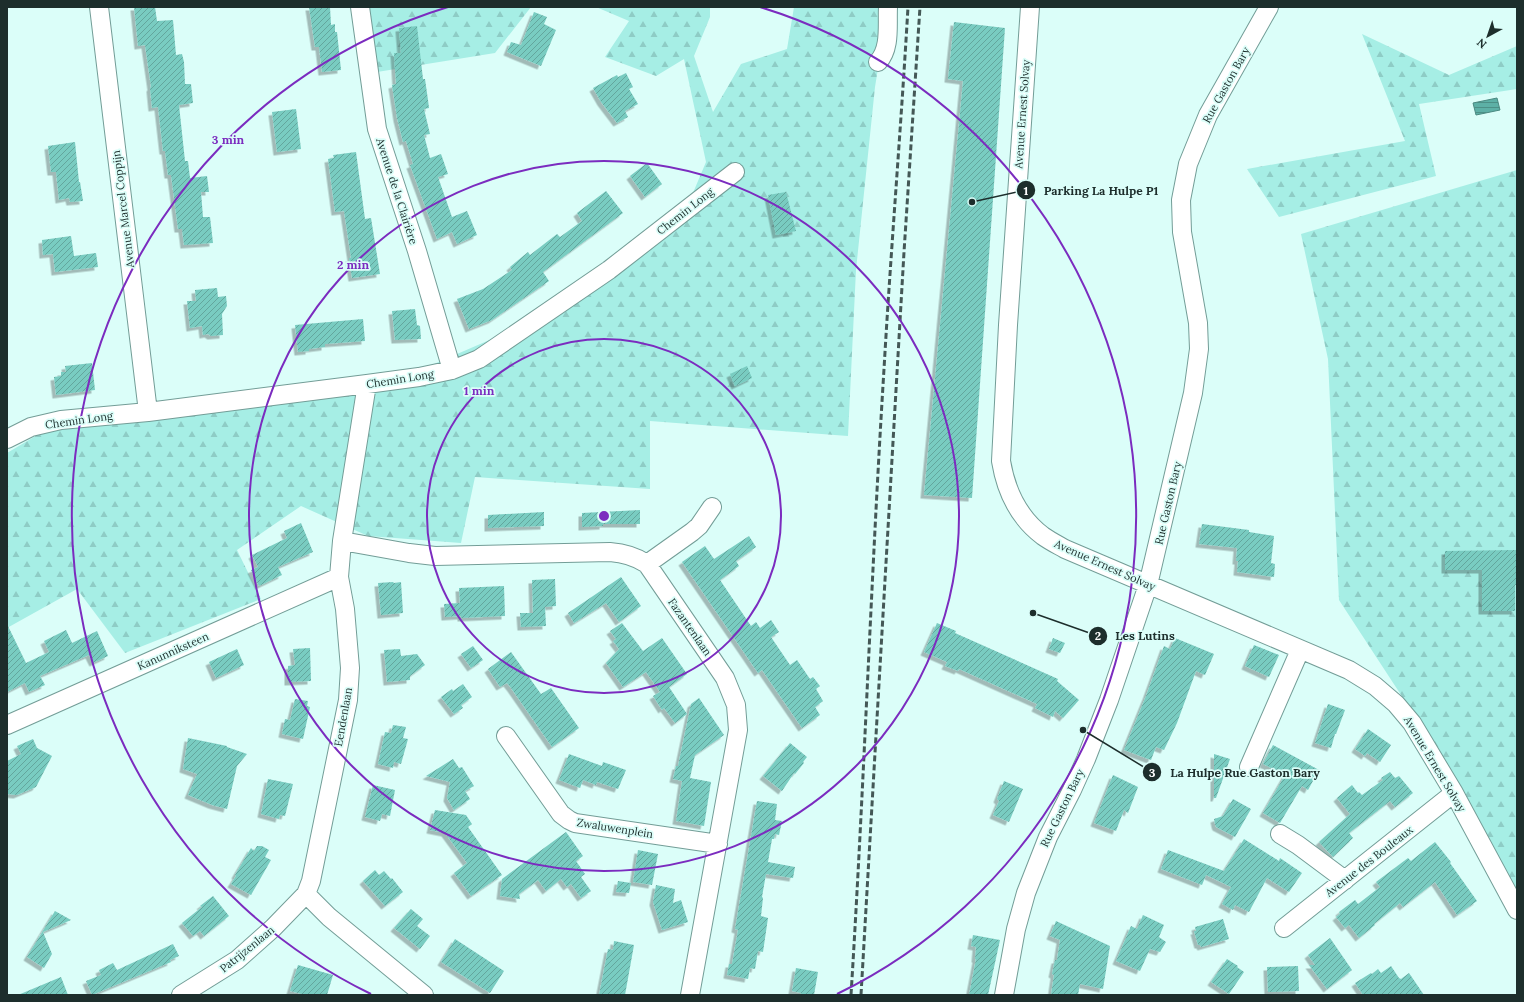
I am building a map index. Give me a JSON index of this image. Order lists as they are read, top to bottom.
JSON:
{
  "streets": {
    "street": [
      "Rue Gaston Bary",
      "Avenue Ernest Solvay",
      "Avenue de la Clairière",
      "Avenue Marcel Coppijn",
      "Chemin Long",
      "Fazantenlaan",
      "Kanunniksteen",
      "Eendenlaan",
      "Zwaluwenplein",
      "Avenue des Bouleaux",
      "Patrijzenlaan"
    ]
  },
  "crossings": [
    ["Rue Gaston Bary", "Avenue Ernest Solvay"],
    ["Avenue Ernest Solvay", "Avenue des Bouleaux"],
    ["Avenue de la Clairière", "Chemin Long"],
    ["Avenue Marcel Coppijn", "Chemin Long"],
    ["Chemin Long", "Eendenlaan"],
    ["Fazantenlaan", "Eendenlaan"],
    ["Fazantenlaan", "Zwaluwenplein"],
    ["Kanunniksteen", "Eendenlaan"],
    ["Eendenlaan", "Patrijzenlaan"]
  ],
  "places": ["Parking La Hulpe P1", "Les Lutins", "La Hulpe Rue Gaston Bary"],
  "north": "bottom left",
  "rings": ["3 min", "2 min", "1 min"]
}
